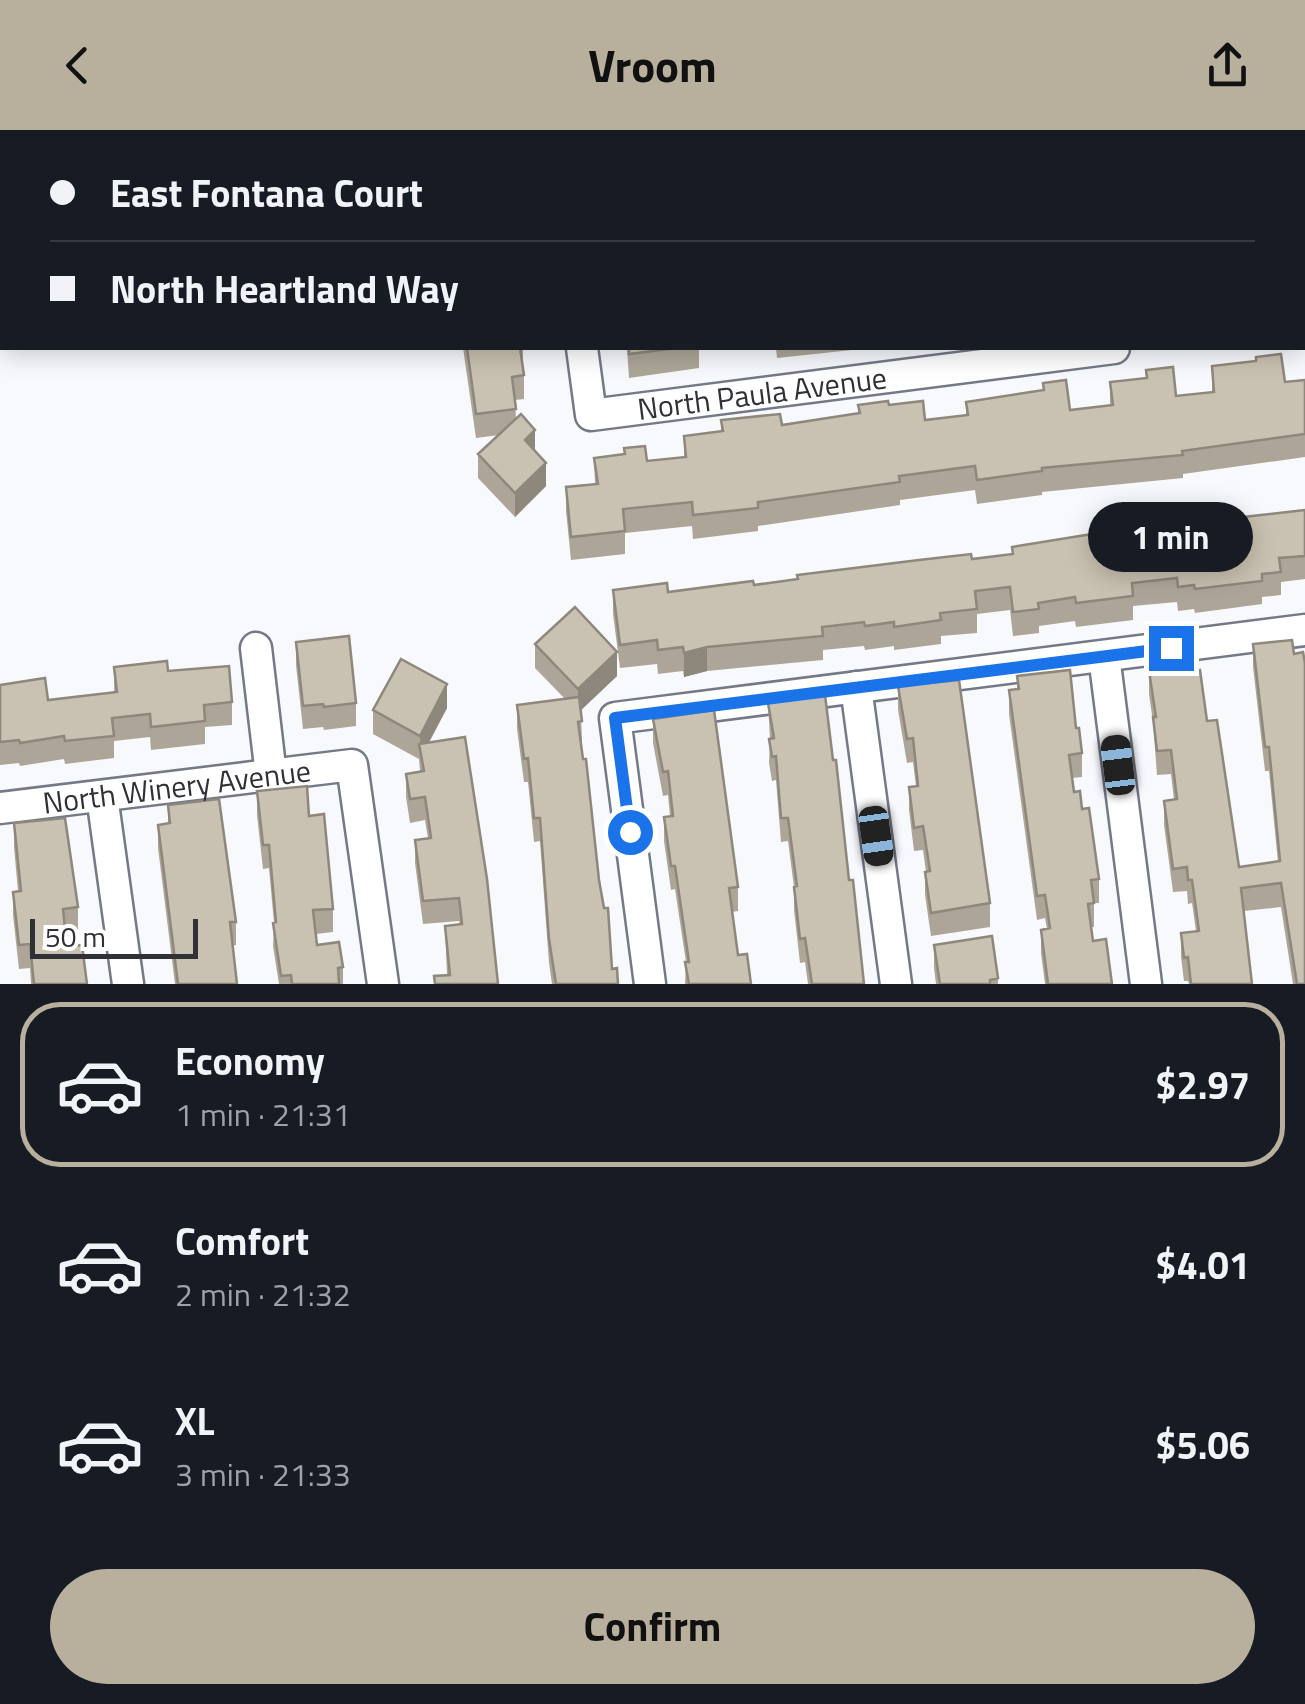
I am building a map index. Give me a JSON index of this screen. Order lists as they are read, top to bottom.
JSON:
{
  "streets": {
    "street": ["North Paula Avenue", "North Winery Avenue"]
  },
  "scale_bar": "50 m",
  "page": {
    "header": "Vroom",
    "banner": ["East Fontana Court", "North Heartland Way"],
    "bubble": "1 min",
    "scale": "50 m",
    "list": [
      {
        "name": "Economy",
        "note": "1 min · 21:31",
        "value": "$2.97"
      },
      {
        "name": "Comfort",
        "note": "2 min · 21:32",
        "value": "$4.01"
      },
      {
        "name": "XL",
        "note": "3 min · 21:33",
        "value": "$5.06"
      }
    ],
    "buttons": "Confirm"
  }
}
